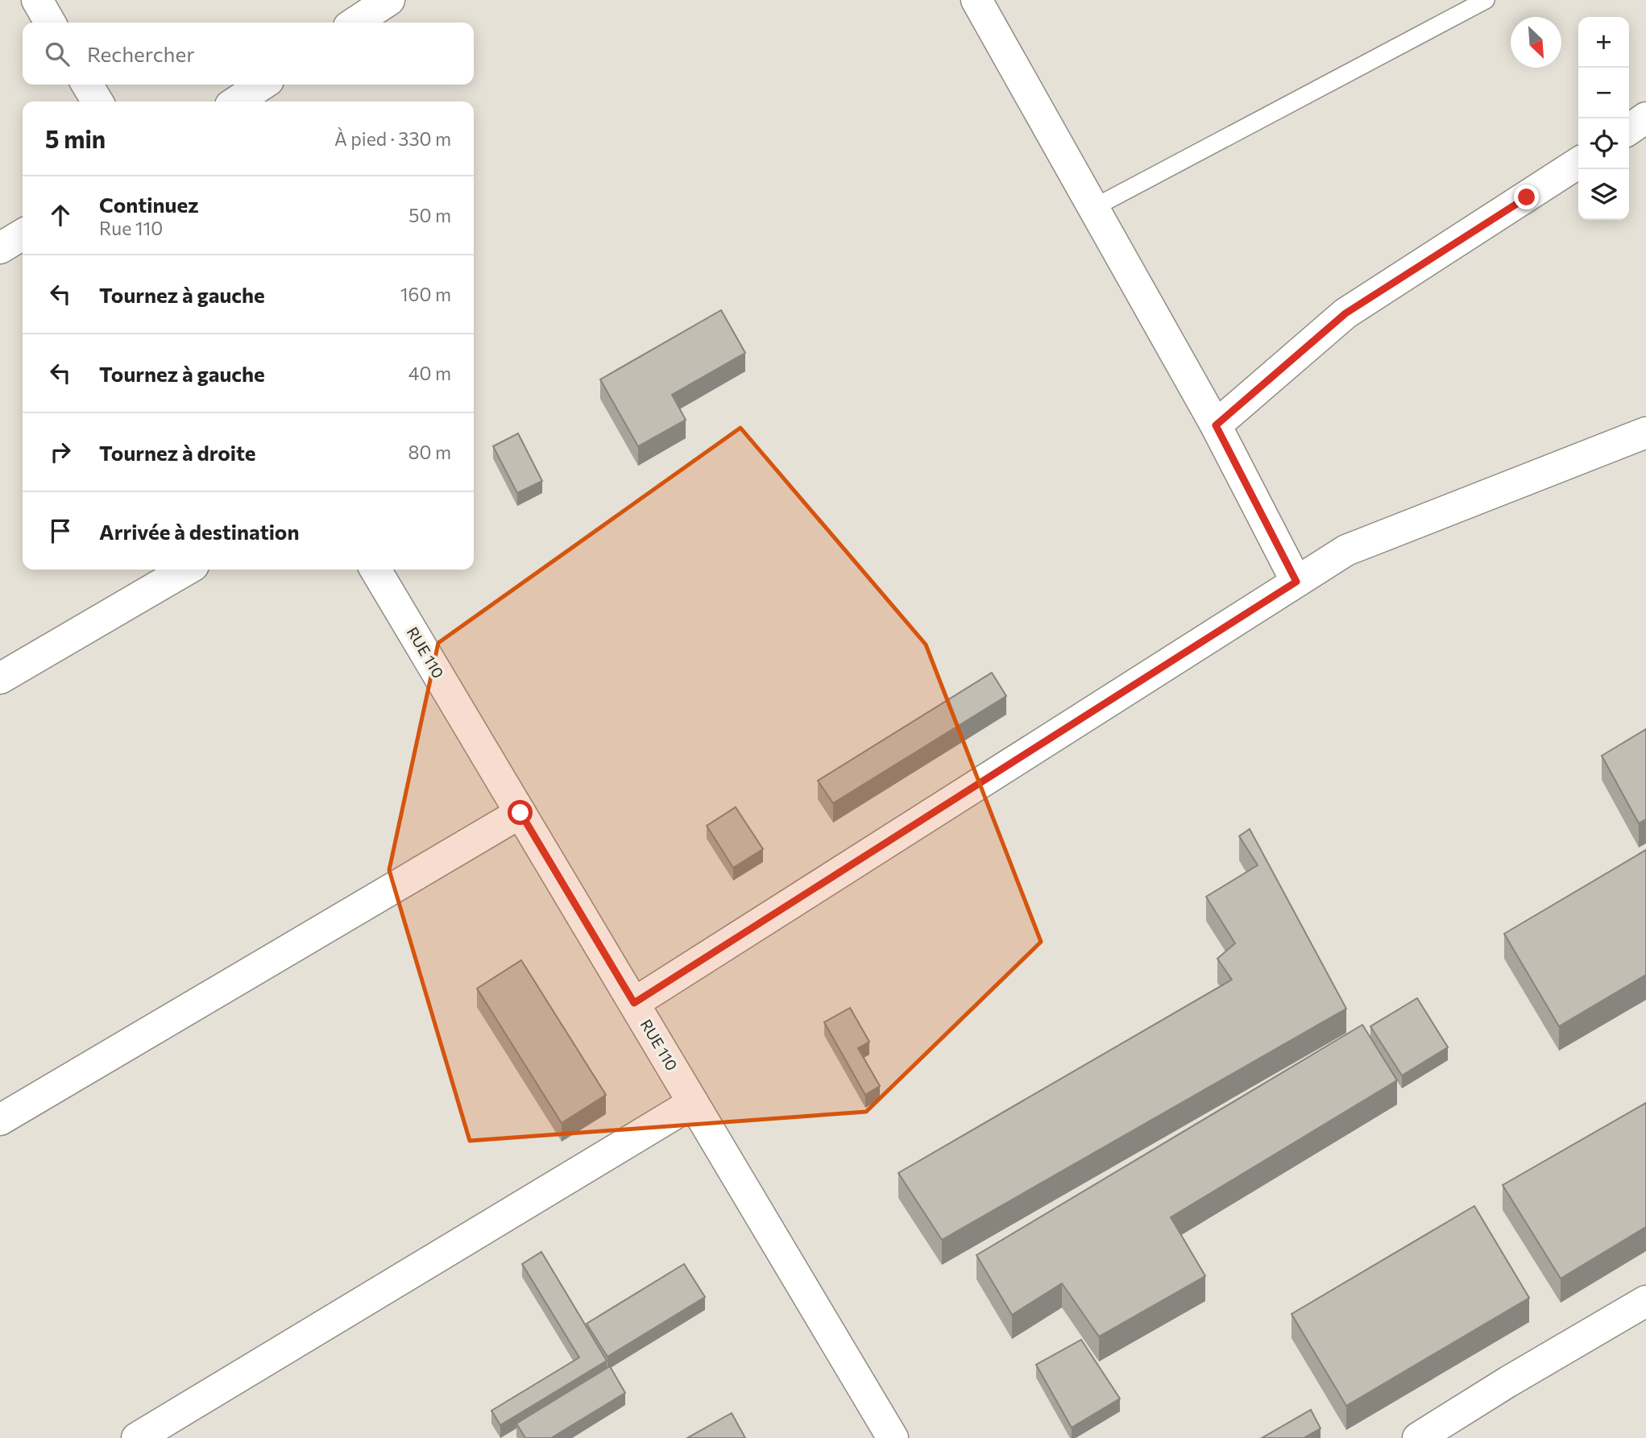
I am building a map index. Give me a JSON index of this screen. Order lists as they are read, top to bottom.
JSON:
{
  "streets": {
    "street": ["RUE 110"]
  },
  "north": "bottom right",
  "page": {
    "map_buttons": ["+", "−"],
    "search": "Rechercher",
    "heading": ["5 min", "À pied · 330 m"],
    "list": [
      ["Continuez", "Rue 110", "50 m"],
      ["Tournez à gauche", "160 m"],
      ["Tournez à gauche", "40 m"],
      ["Tournez à droite", "80 m"],
      "Arrivée à destination"
    ]
  }
}
